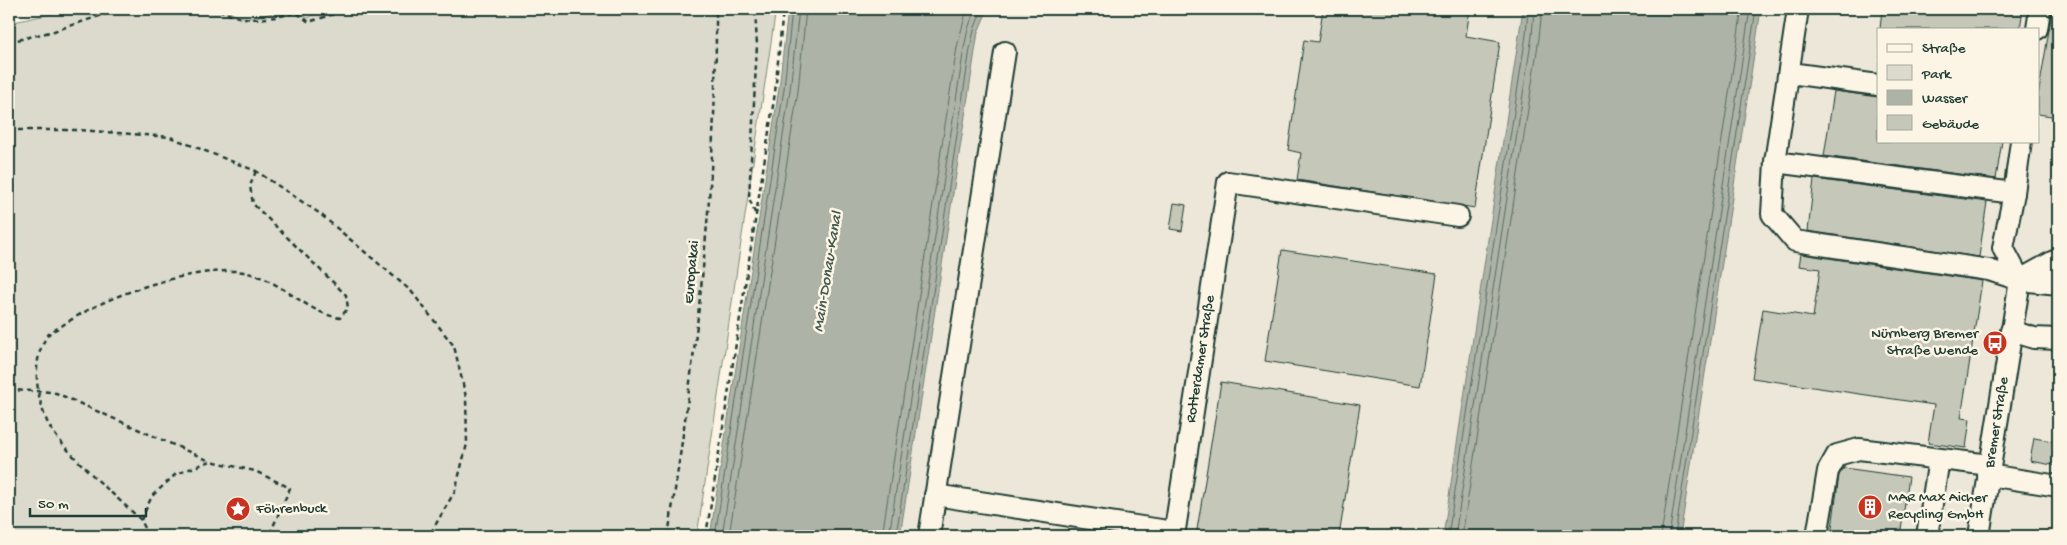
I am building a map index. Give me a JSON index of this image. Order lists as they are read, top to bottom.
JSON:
{
  "streets": {
    "street": ["Rotterdamer Straße", "Bremer Straße"],
    "path": ["Europakai"]
  },
  "water": ["Main-Donau-Kanal"],
  "places": {
    "bus stop": ["Nürnberg Bremer Straße Wende"],
    "building": ["MAR Max Aicher Recycling GmbH"],
    "place": ["Föhrenbuck"]
  },
  "legend": [
    "Straße",
    "Park",
    "Wasser",
    "Gebäude"
  ],
  "scale_bar": "50 m"
}
